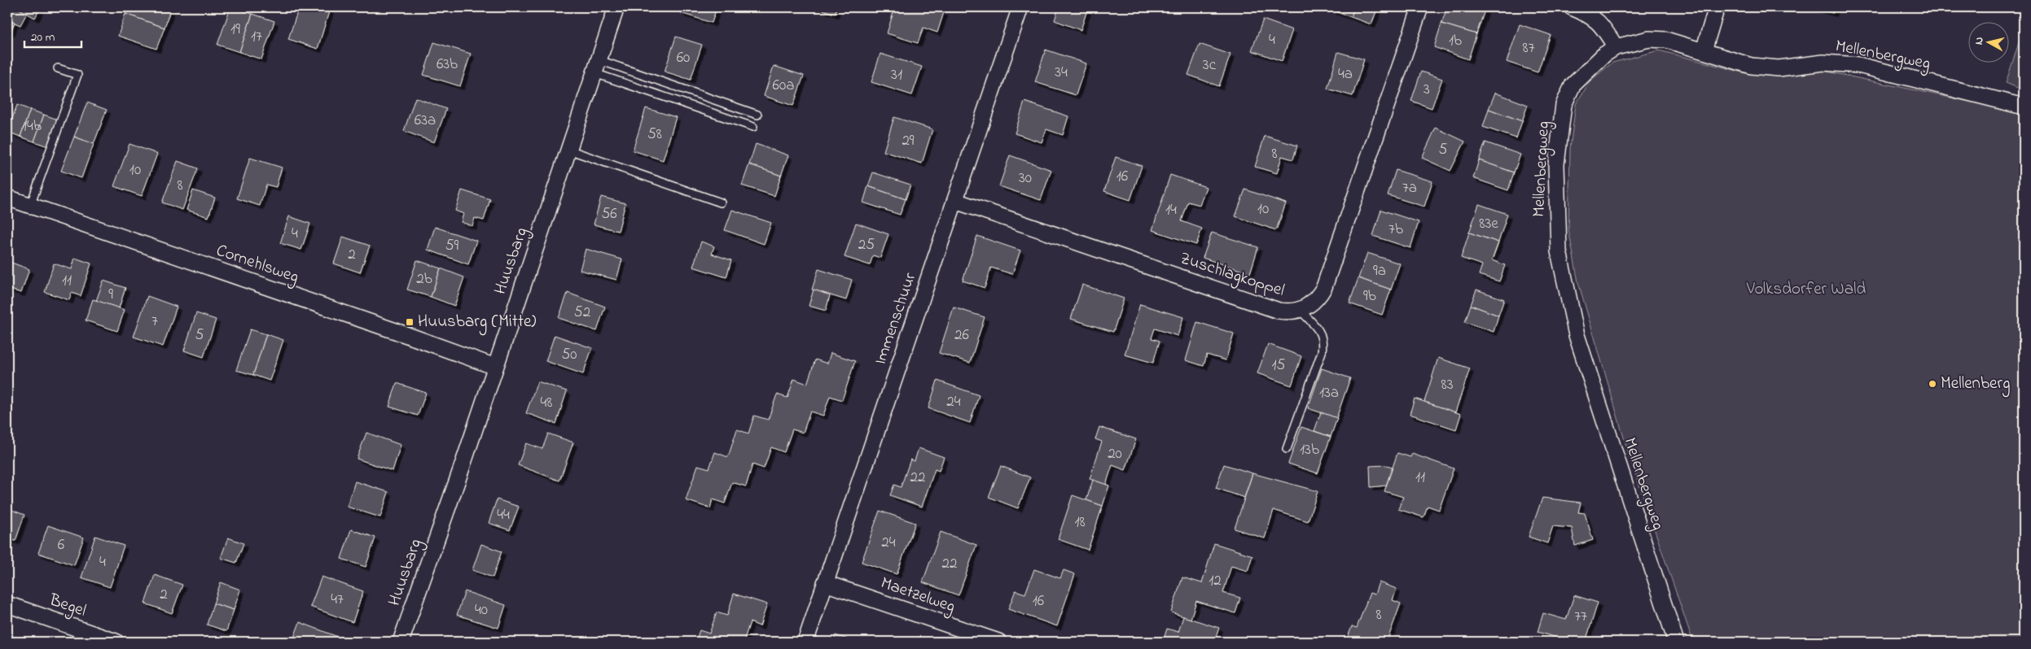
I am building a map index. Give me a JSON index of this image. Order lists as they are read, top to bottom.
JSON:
{
  "streets": {
    "street": [
      "Mellenbergweg",
      "Huusbarg",
      "Cornehlsweg",
      "Zuschlagkoppel",
      "Immenschuur",
      "Maetzelweg",
      "Begel"
    ]
  },
  "crossings": [
    ["Huusbarg", "Cornehlsweg"],
    ["Zuschlagkoppel", "Immenschuur"],
    ["Immenschuur", "Maetzelweg"]
  ],
  "parks": ["Volksdorfer Wald"],
  "places": {
    "transit": ["Huusbarg (Mitte)"],
    "other": ["Mellenberg"]
  },
  "house_numbers": [
    "19",
    "17",
    "4",
    "1b",
    "87",
    "60",
    "63b",
    "3c",
    "34",
    "4a",
    "31",
    "60a",
    "3",
    "63a",
    "14b",
    "58",
    "29",
    "5",
    "8",
    "10",
    "16",
    "30",
    "8",
    "7a",
    "10",
    "14",
    "56",
    "83e",
    "7b",
    "4",
    "25",
    "59",
    "2",
    "9a",
    "2b",
    "11",
    "9",
    "9b",
    "52",
    "7",
    "5",
    "26",
    "50",
    "15",
    "83",
    "13a",
    "24",
    "48",
    "13b",
    "20",
    "22",
    "11",
    "44",
    "18",
    "24",
    "6",
    "4",
    "22",
    "12",
    "2",
    "47",
    "16",
    "40",
    "8",
    "77"
  ],
  "scale_bar": "20 m",
  "north": "left"
}
